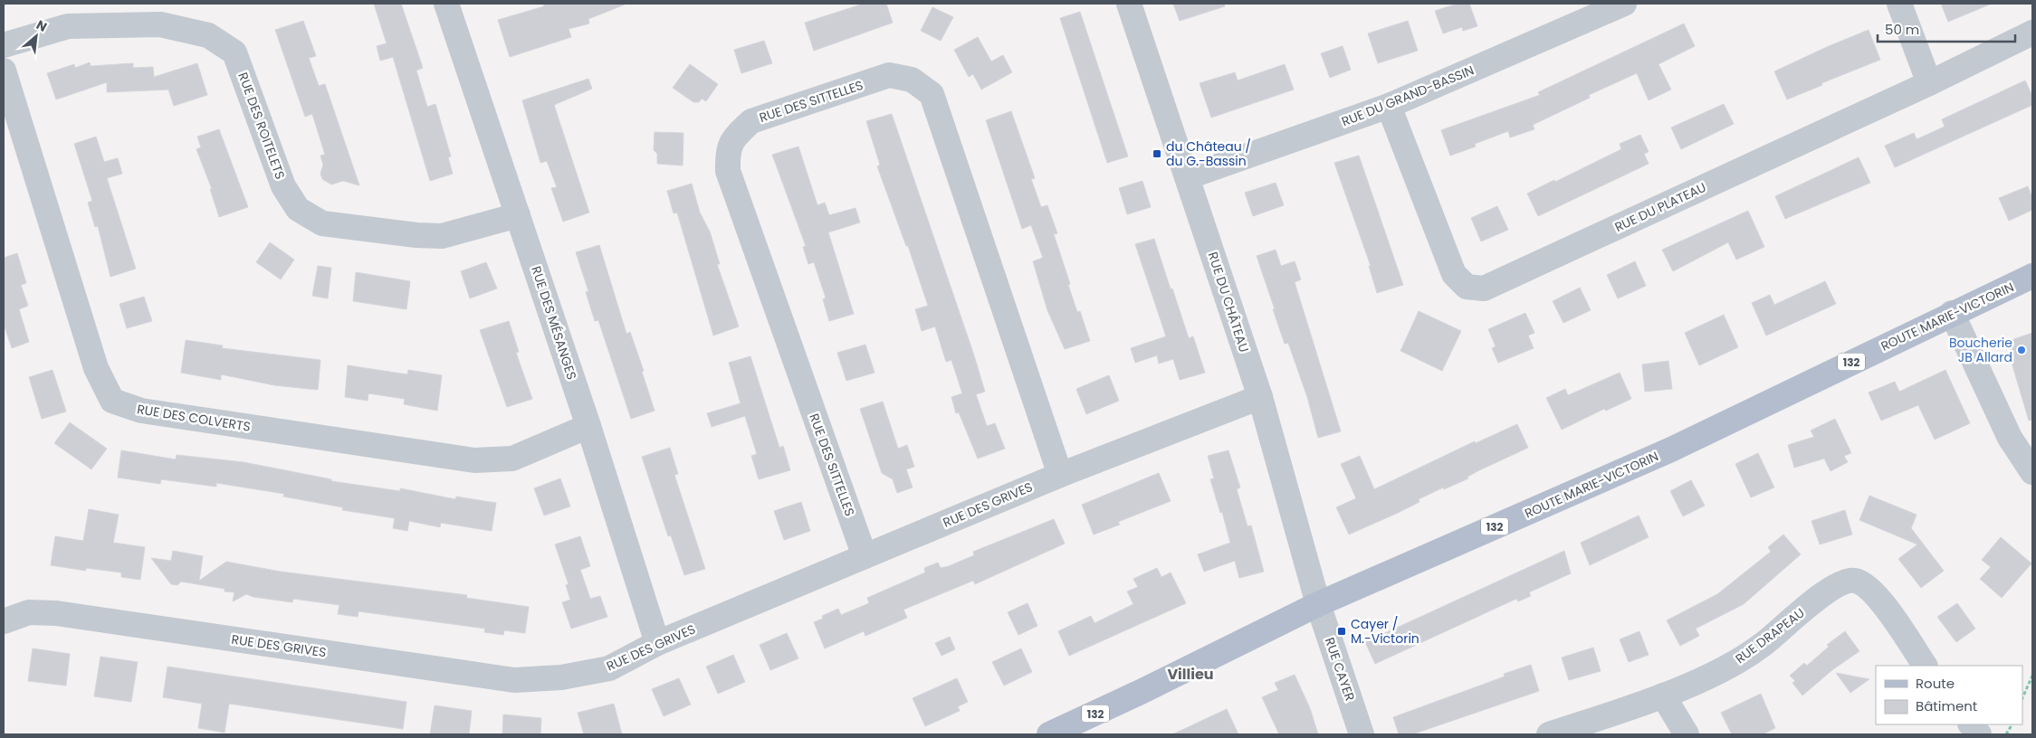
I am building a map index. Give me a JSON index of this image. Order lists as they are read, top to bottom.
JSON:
{
  "streets": {
    "main road": ["ROUTE MARIE-VICTORIN", "132"],
    "street": [
      "RUE DU GRAND-BASSIN",
      "RUE DES SITTELLES",
      "RUE DES ROITELETS",
      "RUE DU PLATEAU",
      "RUE DU CHÂTEAU",
      "RUE DES MÉSANGES",
      "RUE DES COLVERTS",
      "RUE DES GRIVES",
      "RUE DRAPEAU",
      "RUE CAYER"
    ]
  },
  "crossings": [
    ["RUE DU GRAND-BASSIN", "RUE DU PLATEAU"],
    ["RUE DU GRAND-BASSIN", "RUE DU CHÂTEAU"],
    ["RUE DES SITTELLES", "RUE DES GRIVES"],
    ["RUE DES ROITELETS", "RUE DES MÉSANGES"],
    ["RUE DU CHÂTEAU", "ROUTE MARIE-VICTORIN"],
    ["RUE DU CHÂTEAU", "RUE DES GRIVES"],
    ["RUE DU CHÂTEAU", "RUE CAYER"],
    ["ROUTE MARIE-VICTORIN", "RUE CAYER"],
    ["RUE DES MÉSANGES", "RUE DES COLVERTS"],
    ["RUE DES MÉSANGES", "RUE DES GRIVES"]
  ],
  "districts": ["Villieu"],
  "places": {
    "transit": ["du Château / du G.-Bassin", "Cayer / M.-Victorin"],
    "other": ["Boucherie JB Allard"]
  },
  "legend": ["Route", "Bâtiment"],
  "scale_bar": "50 m",
  "north": "top right"
}
